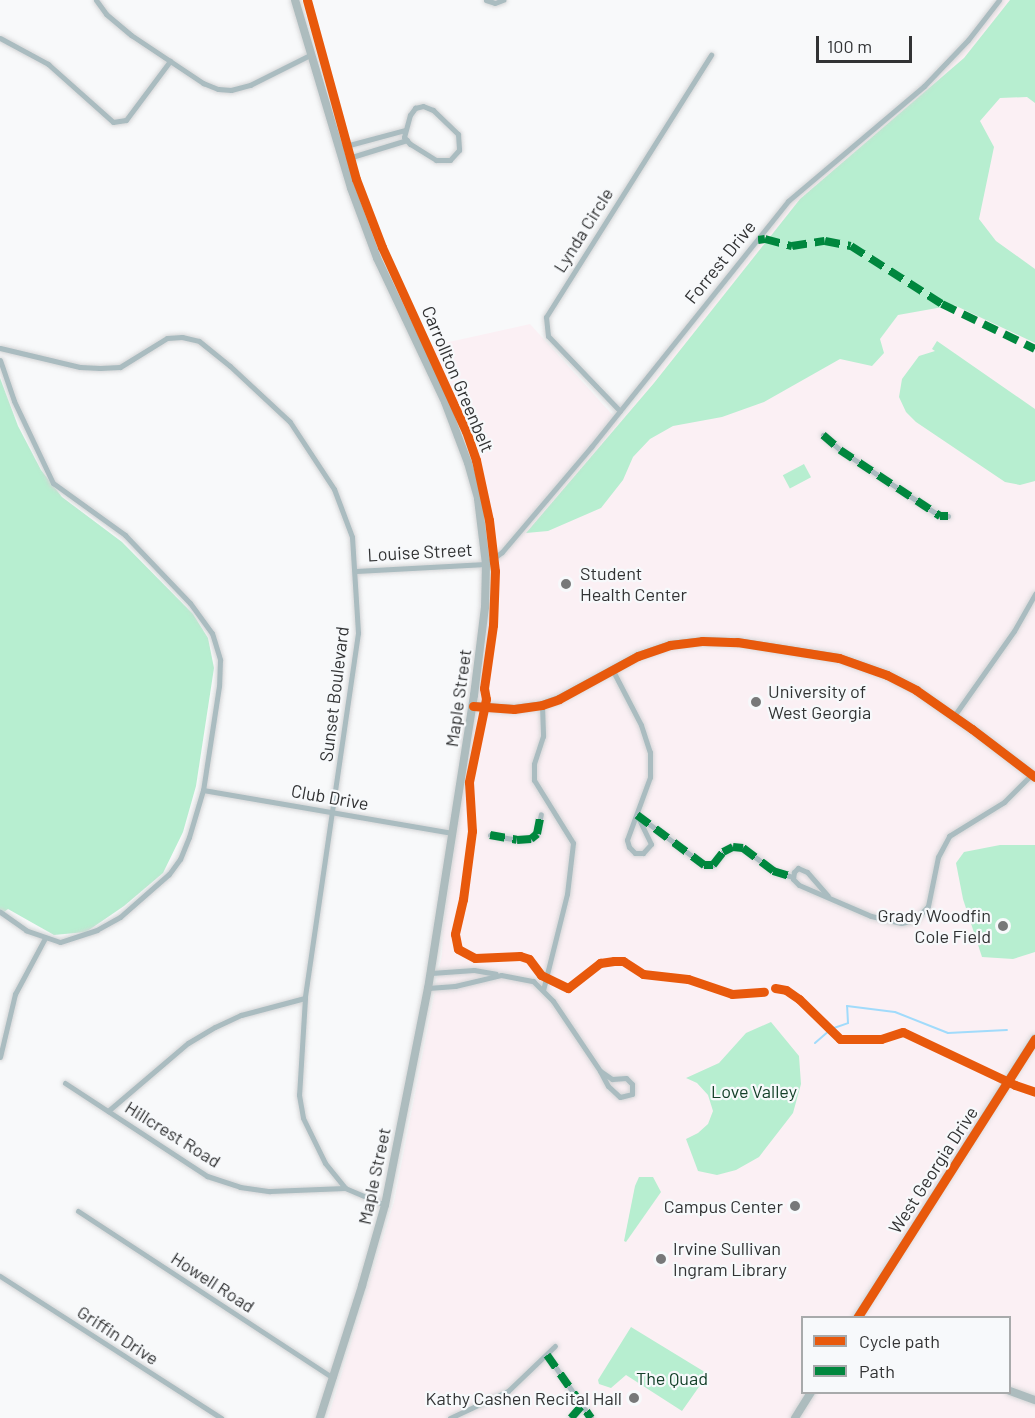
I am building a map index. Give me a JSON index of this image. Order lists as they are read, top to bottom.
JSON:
{
  "streets": {
    "main road": ["Maple Street", "West Georgia Drive"],
    "street": [
      "Lynda Circle",
      "Forrest Drive",
      "Louise Street",
      "Sunset Boulevard",
      "Club Drive",
      "Hillcrest Road",
      "Howell Road",
      "Griffin Drive"
    ],
    "cycle path": ["Carrollton Greenbelt"]
  },
  "crossings": [
    ["Lynda Circle", "Forrest Drive"],
    ["Forrest Drive", "Louise Street"],
    ["Forrest Drive", "Maple Street"],
    ["Louise Street", "Sunset Boulevard"],
    ["Louise Street", "Maple Street"],
    ["Sunset Boulevard", "Maple Street"],
    ["Sunset Boulevard", "Club Drive"],
    ["Sunset Boulevard", "Hillcrest Road"],
    ["Maple Street", "Club Drive"],
    ["Maple Street", "Howell Road"]
  ],
  "parks": ["Love Valley", "The Quad"],
  "places": [
    "Student Health Center",
    "University of West Georgia",
    "Grady Woodfin Cole Field",
    "Campus Center",
    "Irvine Sullivan Ingram Library",
    "Kathy Cashen Recital Hall"
  ],
  "legend": ["Cycle path", "Path"],
  "scale_bar": "100 m"
}
